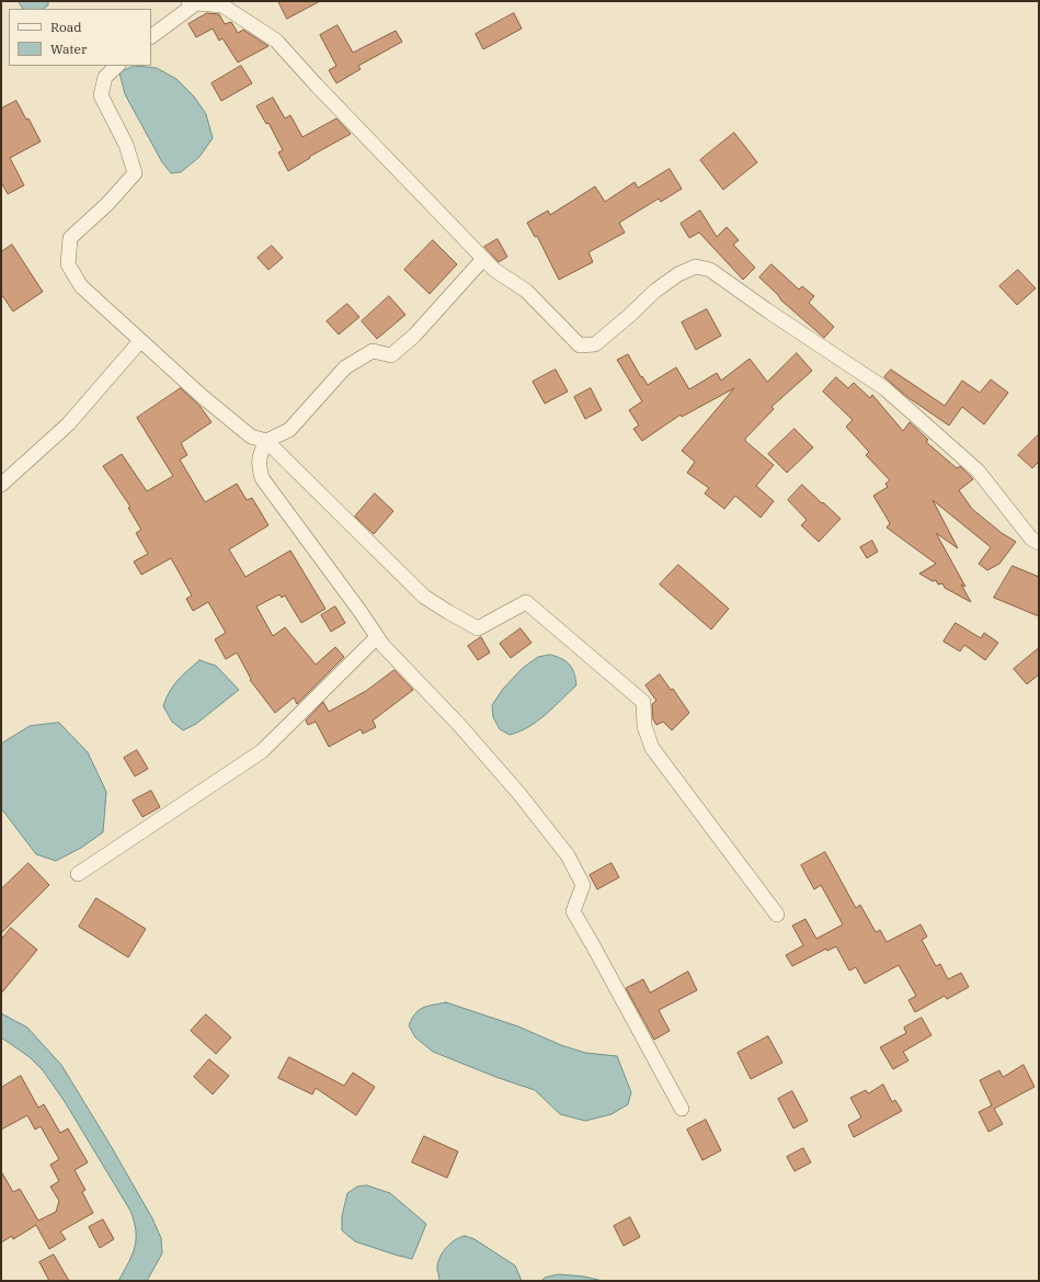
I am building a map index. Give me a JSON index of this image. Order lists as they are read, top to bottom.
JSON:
{
  "legend": ["Road", "Water"]
}
